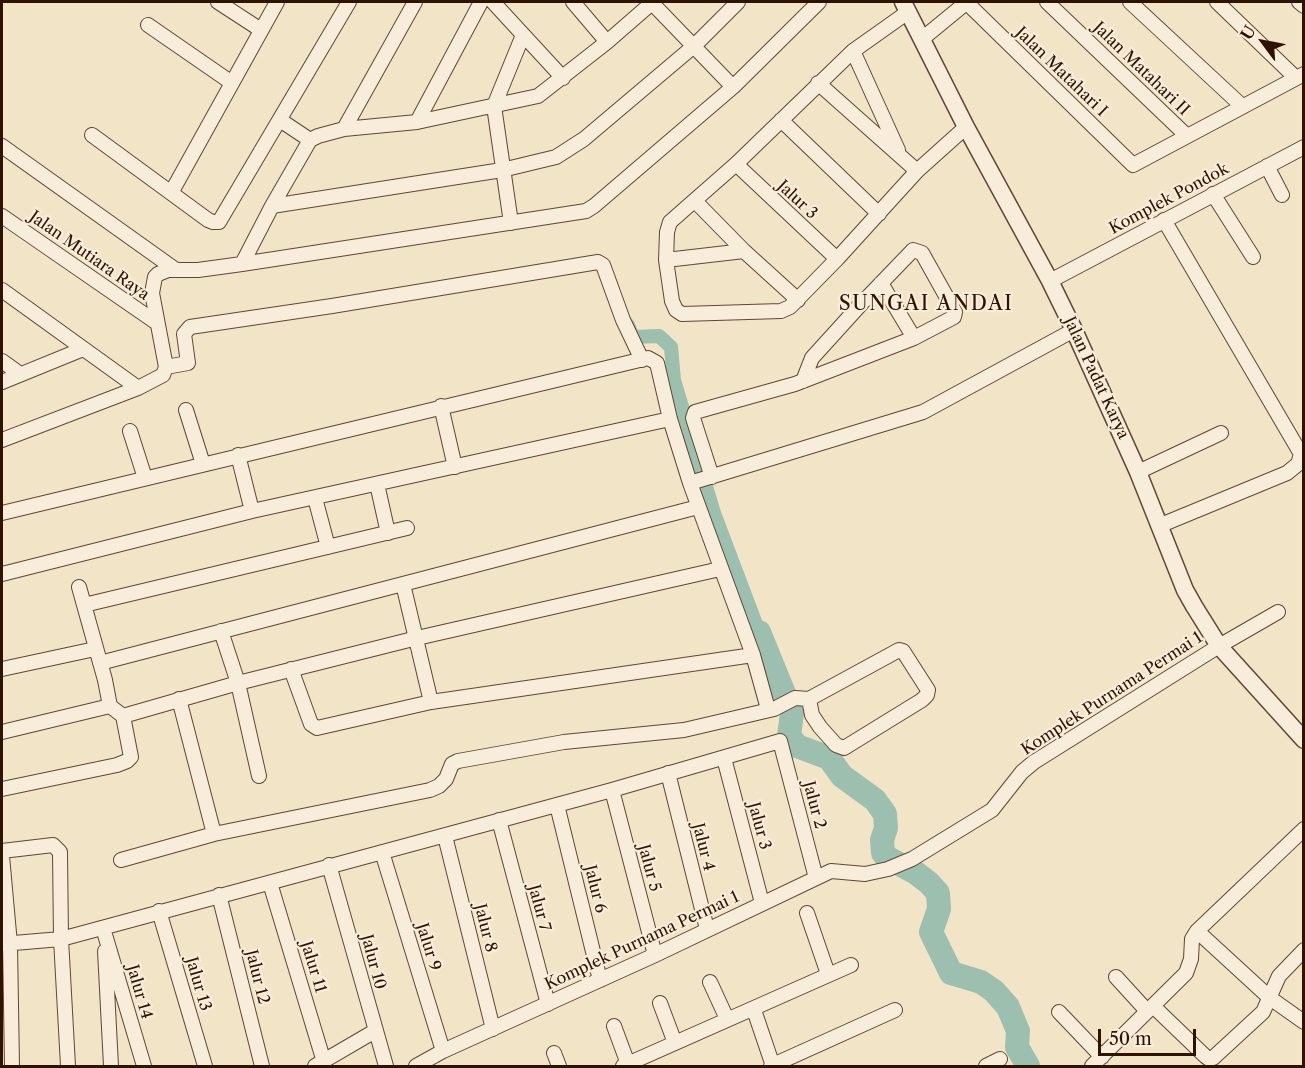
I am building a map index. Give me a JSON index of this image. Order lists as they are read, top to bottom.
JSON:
{
  "streets": {
    "street": [
      "Jalan Matahari II",
      "Jalan Matahari I",
      "Komplek Pondok",
      "Jalur 3",
      "Jalan Mutiara Raya",
      "Jalan Padat Karya",
      "Komplek Purnama Permai 1",
      "Jalur 2",
      "Jalur 4",
      "Jalur 5",
      "Jalur 6",
      "Jalur 7",
      "Jalur 8",
      "Jalur 9",
      "Jalur 10",
      "Jalur 11",
      "Jalur 12",
      "Jalur 13",
      "Jalur 14"
    ]
  },
  "crossings": [
    ["Jalan Matahari II", "Jalan Matahari I"],
    ["Komplek Pondok", "Jalan Padat Karya"],
    ["Jalur 3", "Komplek Purnama Permai 1"],
    ["Jalur 3", "Jalur 2"],
    ["Jalan Padat Karya", "Komplek Purnama Permai 1"],
    ["Komplek Purnama Permai 1", "Jalur 2"],
    ["Komplek Purnama Permai 1", "Jalur 4"],
    ["Komplek Purnama Permai 1", "Jalur 5"],
    ["Komplek Purnama Permai 1", "Jalur 6"],
    ["Komplek Purnama Permai 1", "Jalur 7"],
    ["Komplek Purnama Permai 1", "Jalur 8"],
    ["Komplek Purnama Permai 1", "Jalur 9"]
  ],
  "districts": ["SUNGAI ANDAI"],
  "scale_bar": "50 m",
  "north": "top left"
}
